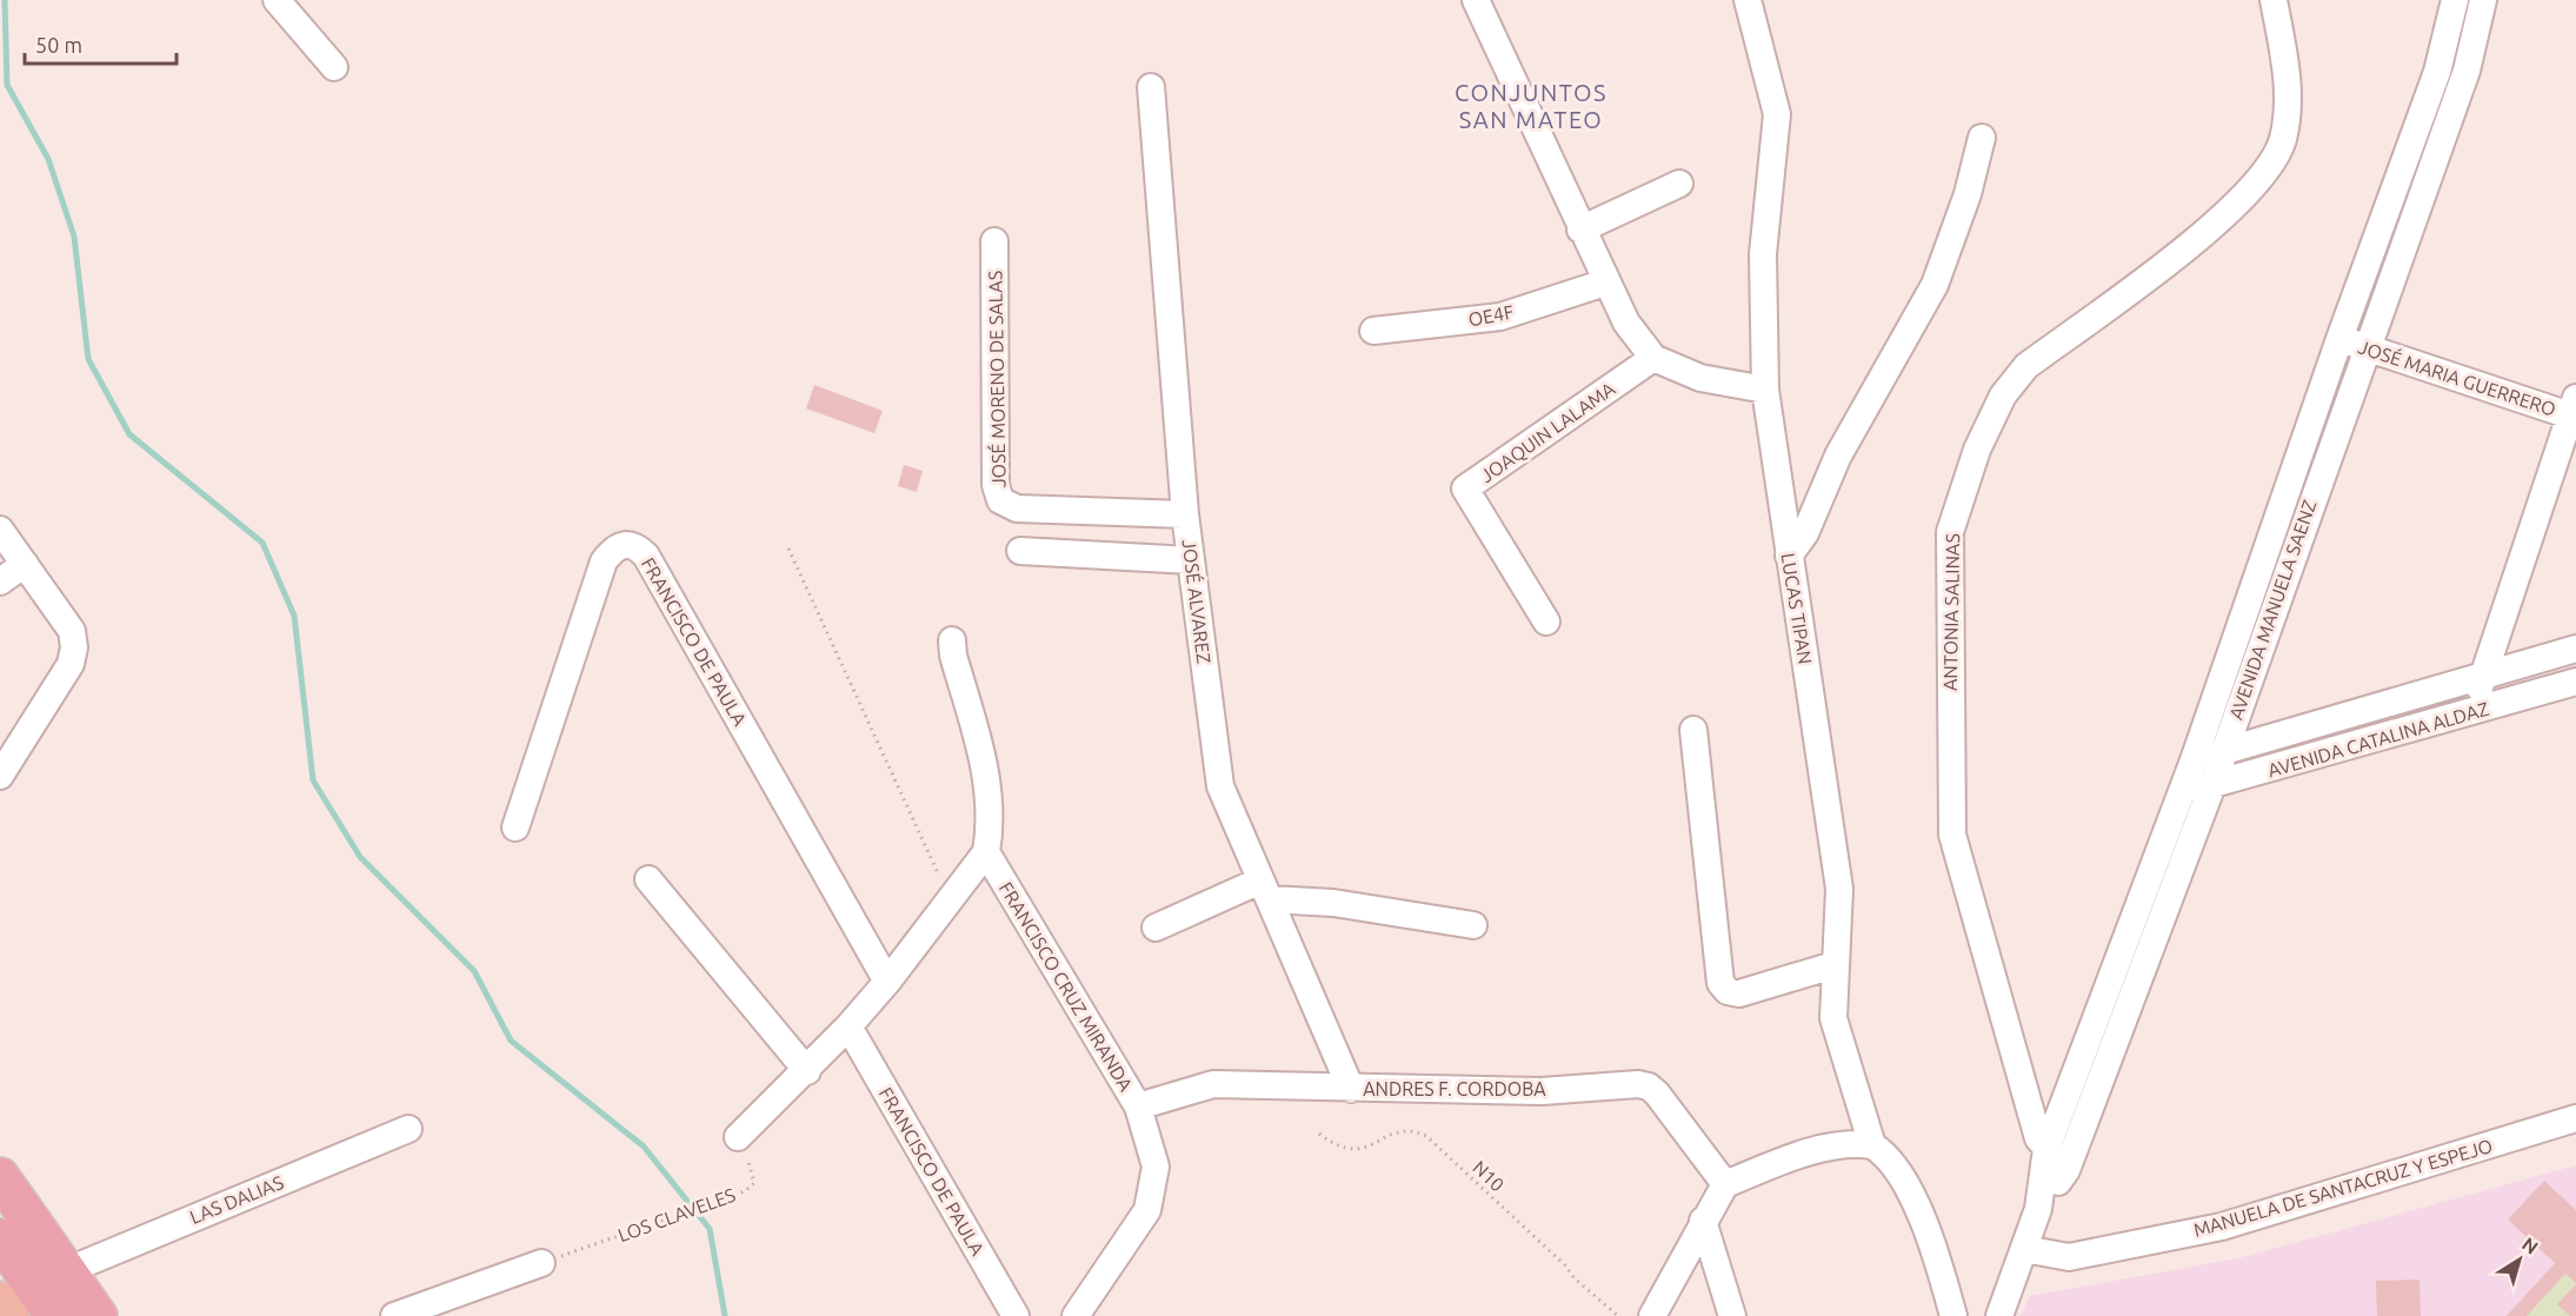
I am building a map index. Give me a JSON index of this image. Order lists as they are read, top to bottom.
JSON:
{
  "streets": {
    "street": [
      "OE4F",
      "JOSÉ MARIA GUERRERO",
      "JOSÉ MORENO DE SALAS",
      "JOAQUIN LALAMA",
      "JOSÉ ALVAREZ",
      "LUCAS TIPAN",
      "AVENIDA MANUELA SAENZ",
      "ANTONIA SALINAS",
      "FRANCISCO DE PAULA",
      "AVENIDA CATALINA ALDAZ",
      "FRANCISCO CRUZ MIRANDA",
      "ANDRES F. CORDOBA",
      "MANUELA DE SANTACRUZ Y ESPEJO",
      "LAS DALIAS"
    ],
    "path": ["N10", "LOS CLAVELES"]
  },
  "crossings": [
    ["JOSÉ MARIA GUERRERO", "AVENIDA MANUELA SAENZ"],
    ["JOSÉ MORENO DE SALAS", "JOSÉ ALVAREZ"],
    ["JOSÉ ALVAREZ", "ANDRES F. CORDOBA"],
    ["AVENIDA MANUELA SAENZ", "ANTONIA SALINAS"],
    ["AVENIDA MANUELA SAENZ", "AVENIDA CATALINA ALDAZ"],
    ["AVENIDA MANUELA SAENZ", "MANUELA DE SANTACRUZ Y ESPEJO"],
    ["FRANCISCO CRUZ MIRANDA", "ANDRES F. CORDOBA"]
  ],
  "districts": ["CONJUNTOS SAN MATEO"],
  "scale_bar": "50 m",
  "north": "top right"
}
